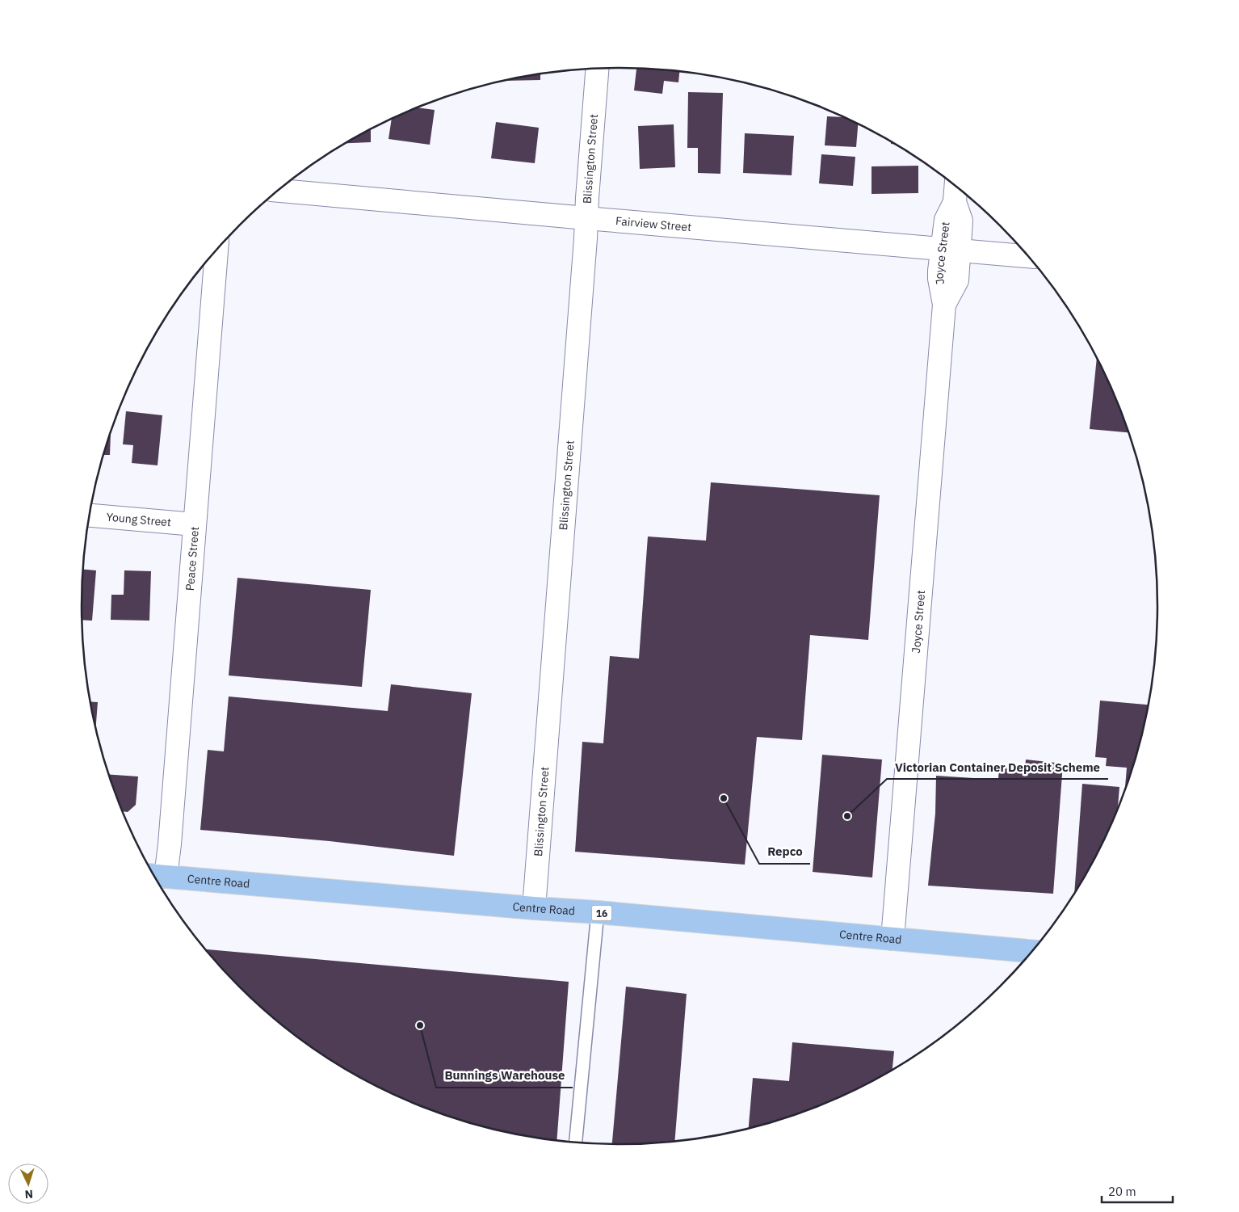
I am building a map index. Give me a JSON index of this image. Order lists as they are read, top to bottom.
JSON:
{
  "streets": {
    "main road": ["Centre Road", "16"],
    "street": [
      "Blissington Street",
      "Fairview Street",
      "Joyce Street",
      "Young Street",
      "Peace Street"
    ]
  },
  "crossings": [
    ["Blissington Street", "Fairview Street"],
    ["Blissington Street", "Centre Road"],
    ["Fairview Street", "Joyce Street"],
    ["Joyce Street", "Centre Road"],
    ["Young Street", "Peace Street"],
    ["Peace Street", "Centre Road"]
  ],
  "places": ["Repco", "Victorian Container Deposit Scheme", "Bunnings Warehouse"],
  "scale_bar": "20 m",
  "north": "bottom"
}
